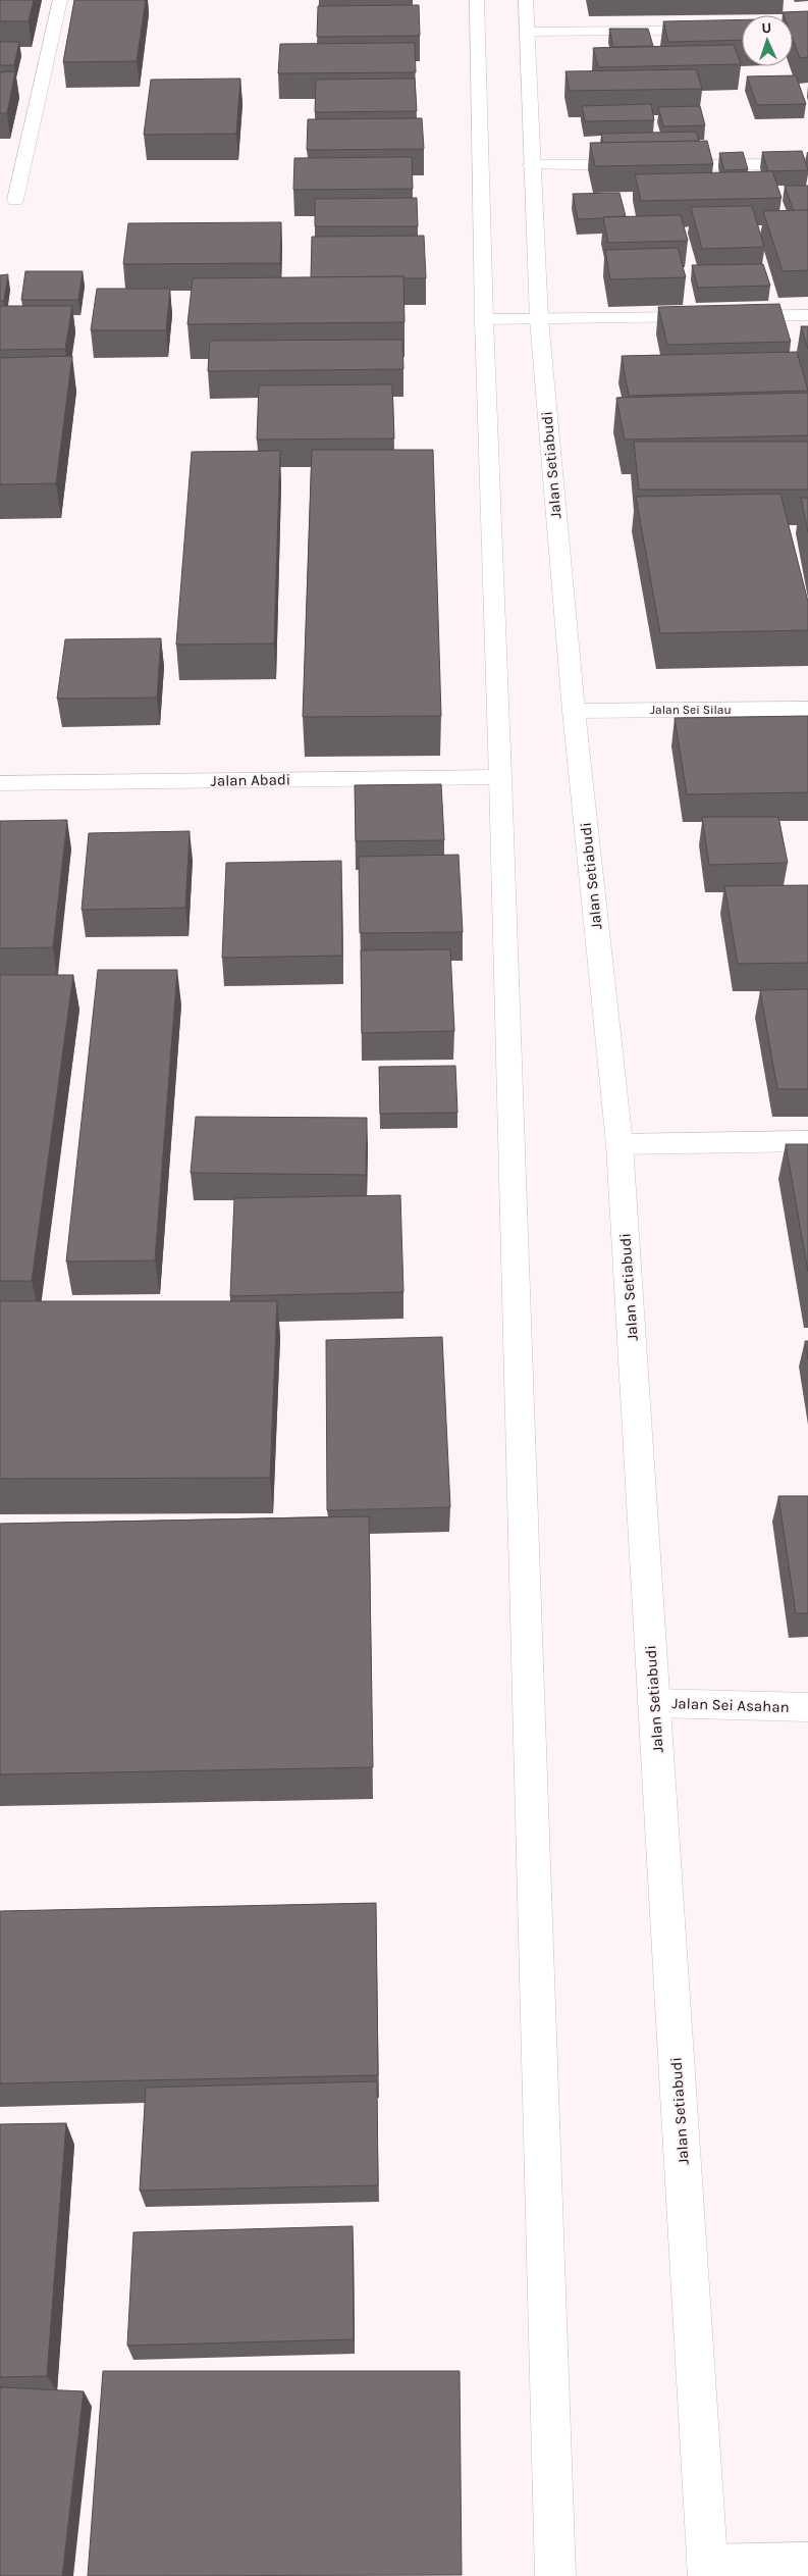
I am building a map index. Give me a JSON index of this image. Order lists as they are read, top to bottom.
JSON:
{
  "streets": {
    "main road": [
      "Jalan Setiabudi",
      "Jalan Sei Silau",
      "Jalan Abadi",
      "Jalan Sei Asahan"
    ]
  },
  "crossings": [
    ["Jalan Setiabudi", "Jalan Sei Silau"],
    ["Jalan Setiabudi", "Jalan Sei Asahan"]
  ],
  "north": "top"
}
